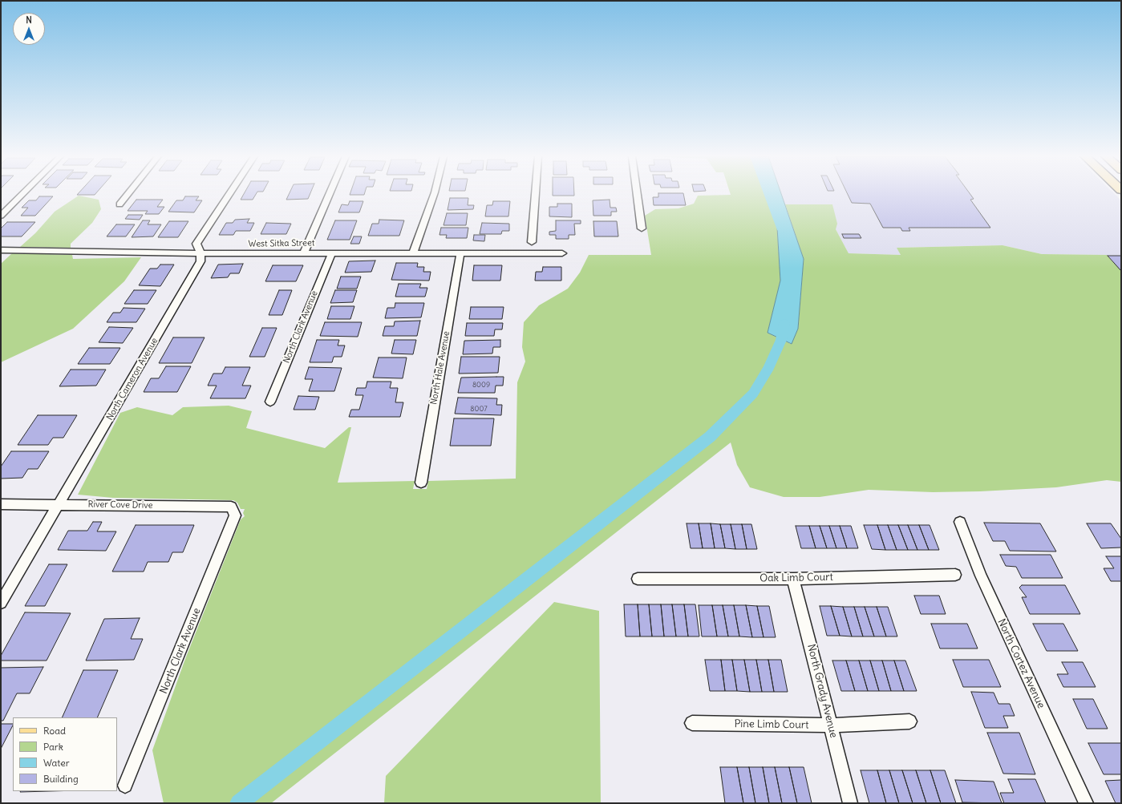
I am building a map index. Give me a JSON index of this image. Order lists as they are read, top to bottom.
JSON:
{
  "streets": {
    "street": [
      "West Sitka Street",
      "North Clark Avenue",
      "North Hale Avenue",
      "North Cameron Avenue",
      "River Cove Drive",
      "Oak Limb Court",
      "North Cortez Avenue",
      "North Grady Avenue",
      "Pine Limb Court"
    ]
  },
  "crossings": [
    ["West Sitka Street", "North Clark Avenue"],
    ["West Sitka Street", "North Hale Avenue"],
    ["West Sitka Street", "North Cameron Avenue"],
    ["North Clark Avenue", "River Cove Drive"],
    ["North Cameron Avenue", "River Cove Drive"],
    ["Oak Limb Court", "North Grady Avenue"],
    ["North Grady Avenue", "Pine Limb Court"]
  ],
  "house_numbers": ["8009", "8007"],
  "legend": [
    "Road",
    "Park",
    "Water",
    "Building"
  ],
  "north": "top"
}
